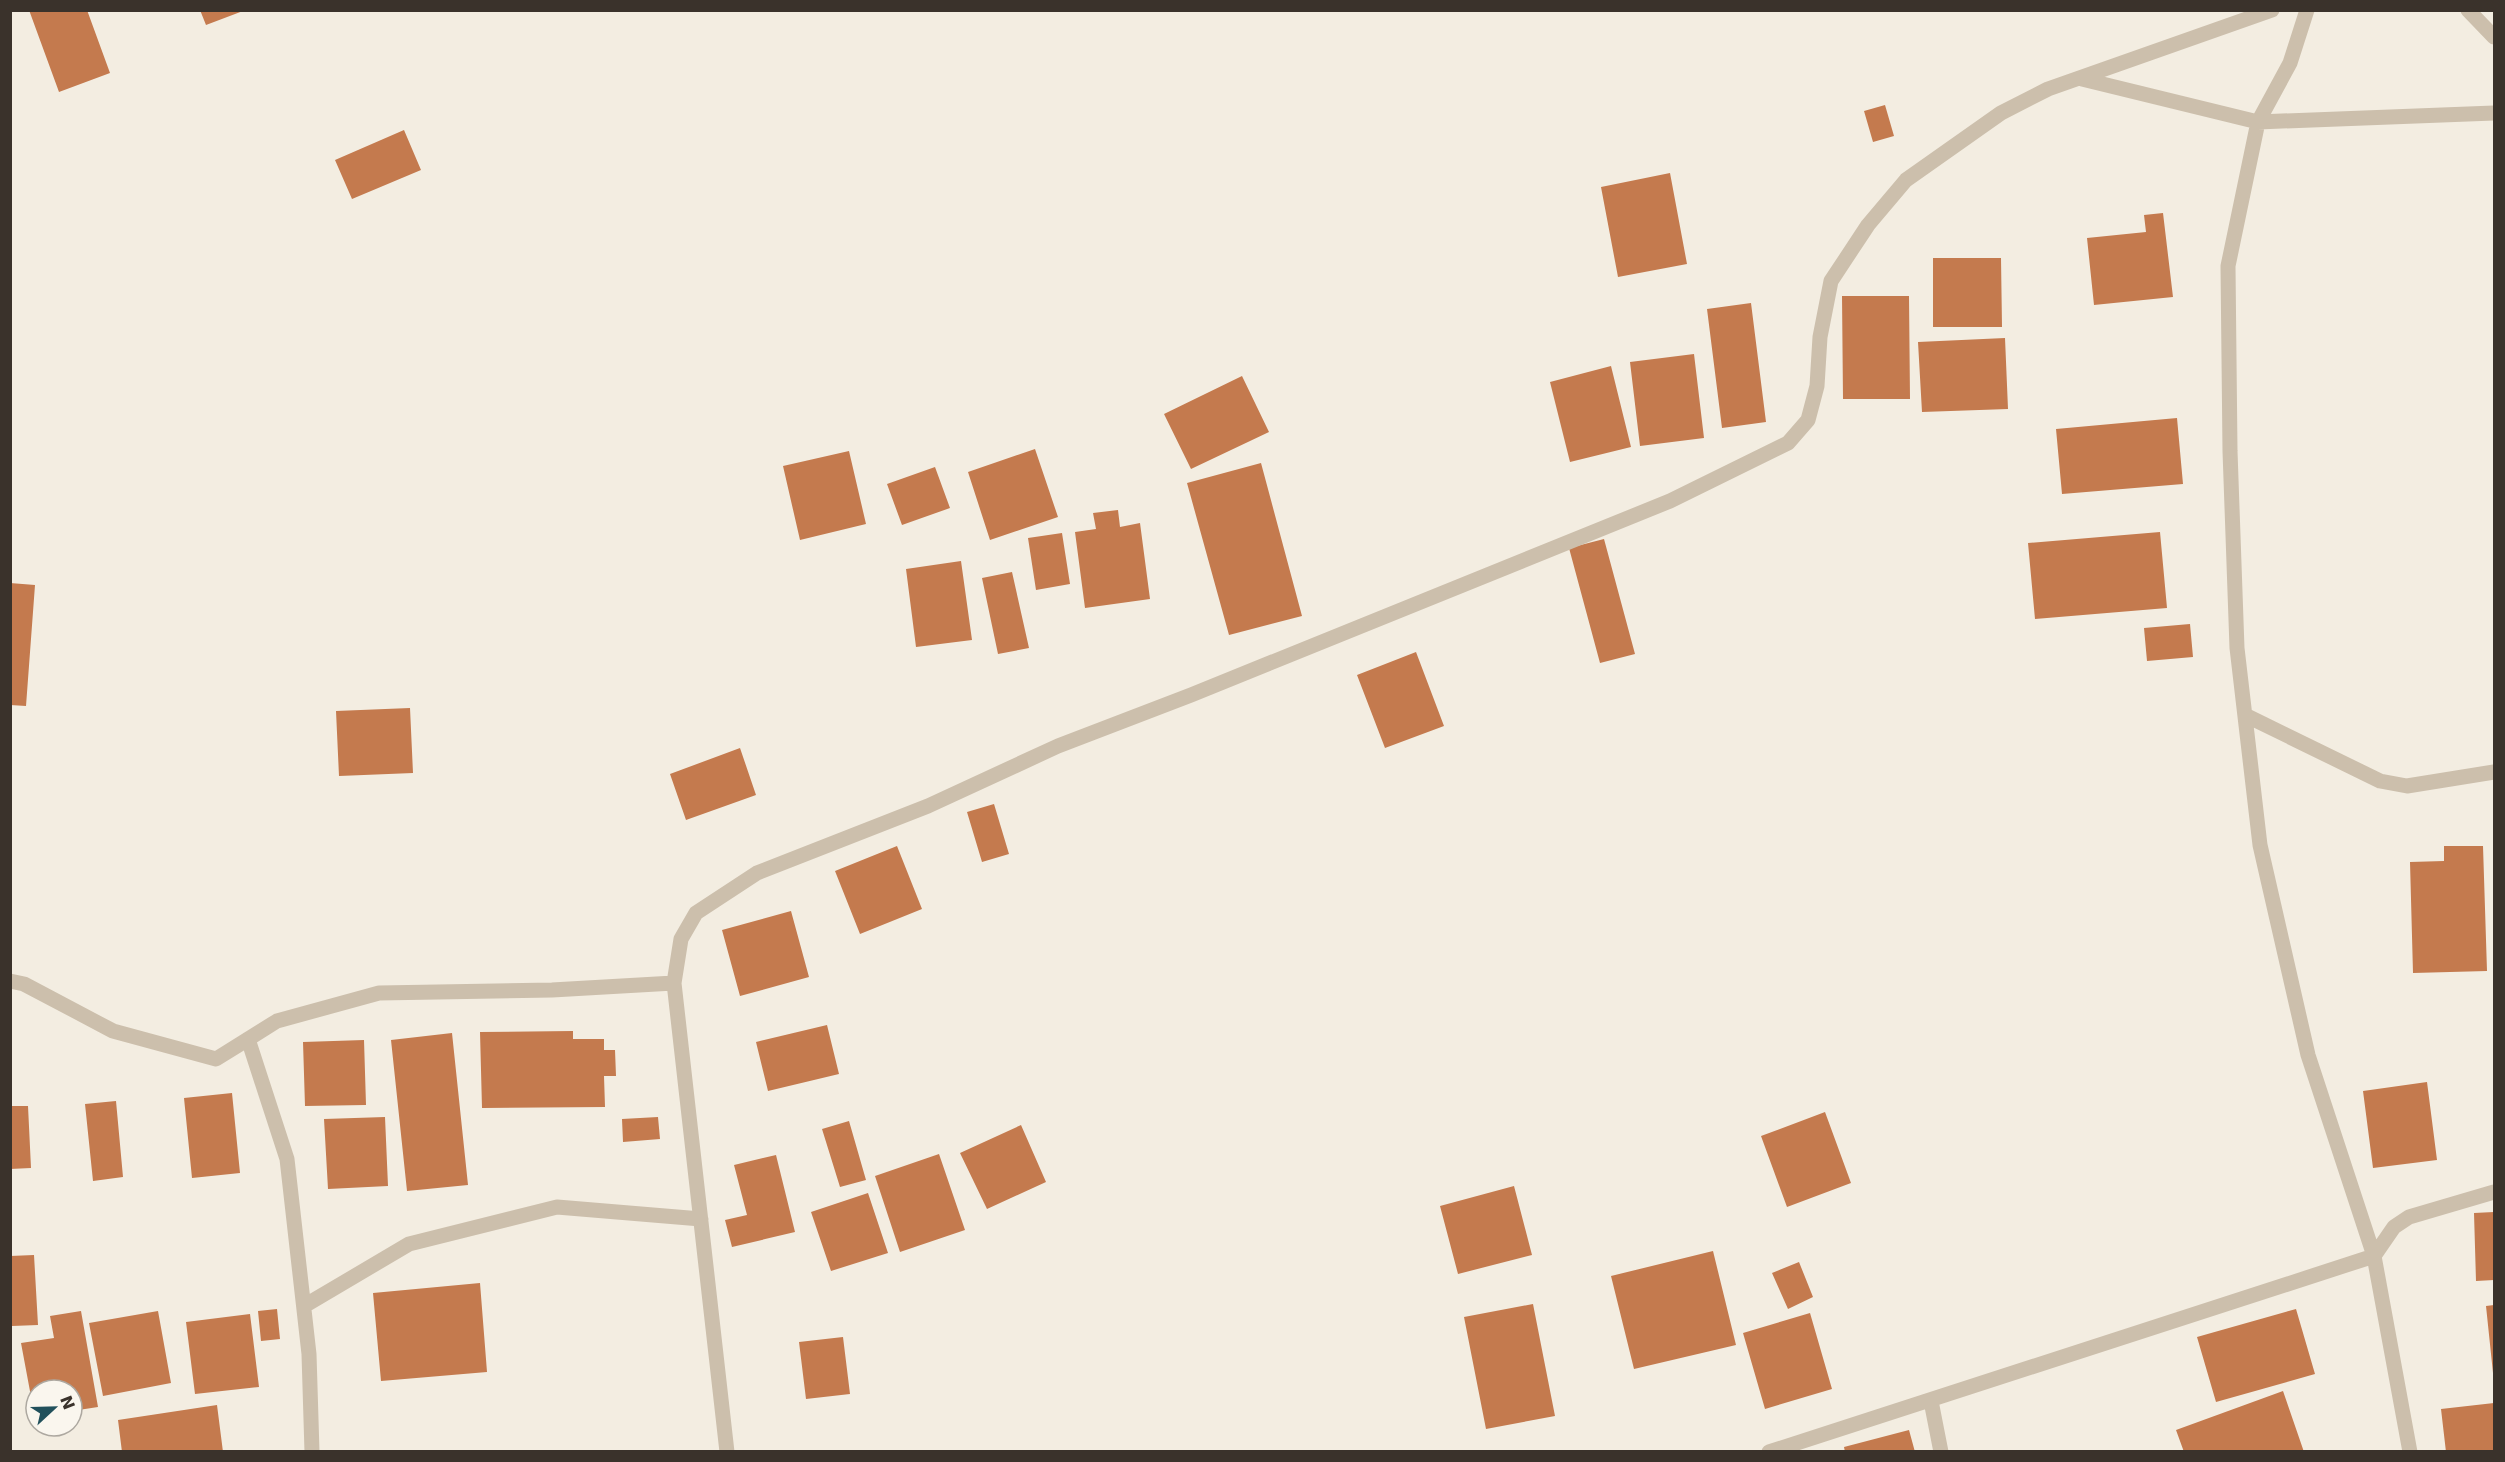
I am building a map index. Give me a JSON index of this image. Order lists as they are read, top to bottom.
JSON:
{
  "north": "right"
}
